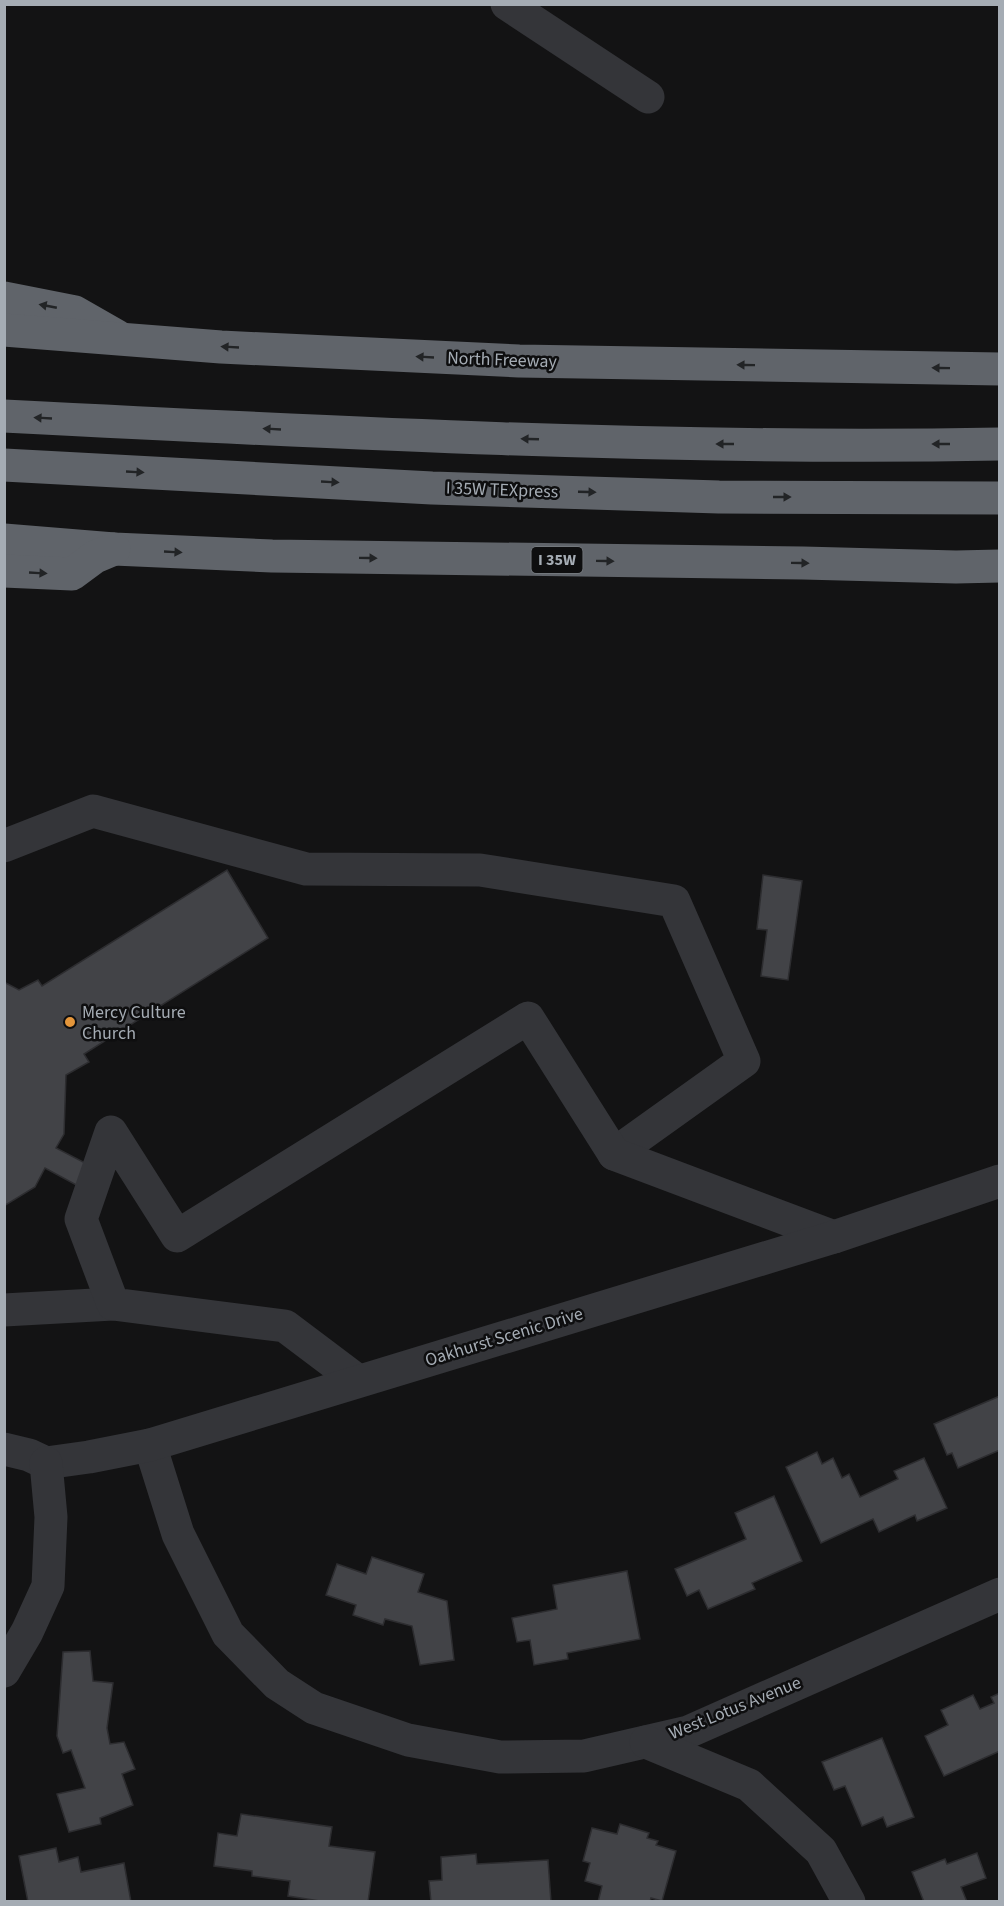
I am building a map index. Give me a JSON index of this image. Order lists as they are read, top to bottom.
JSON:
{
  "streets": {
    "highway": ["North Freeway", "I 35W TEXpress", "I 35W"],
    "street": ["Oakhurst Scenic Drive", "West Lotus Avenue"]
  },
  "crossings": [
    ["Oakhurst Scenic Drive", "West Lotus Avenue"]
  ],
  "places": ["Mercy Culture Church"]
}
